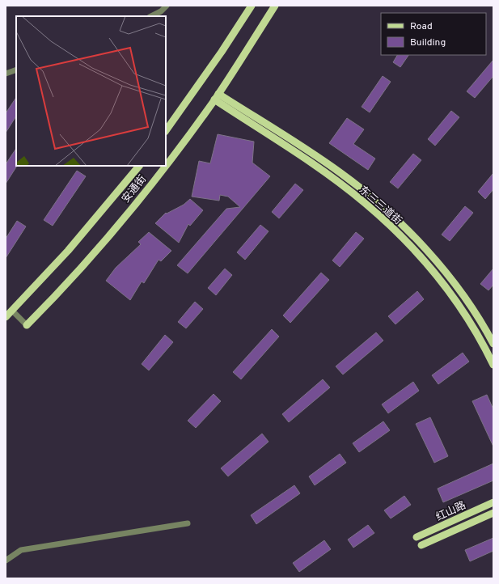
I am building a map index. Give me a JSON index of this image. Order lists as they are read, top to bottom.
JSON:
{
  "streets": {
    "main road": ["安通街", "东三三道街", "红山路"]
  },
  "crossings": [
    ["安通街", "东三三道街"]
  ],
  "legend": ["Road", "Building"]
}
